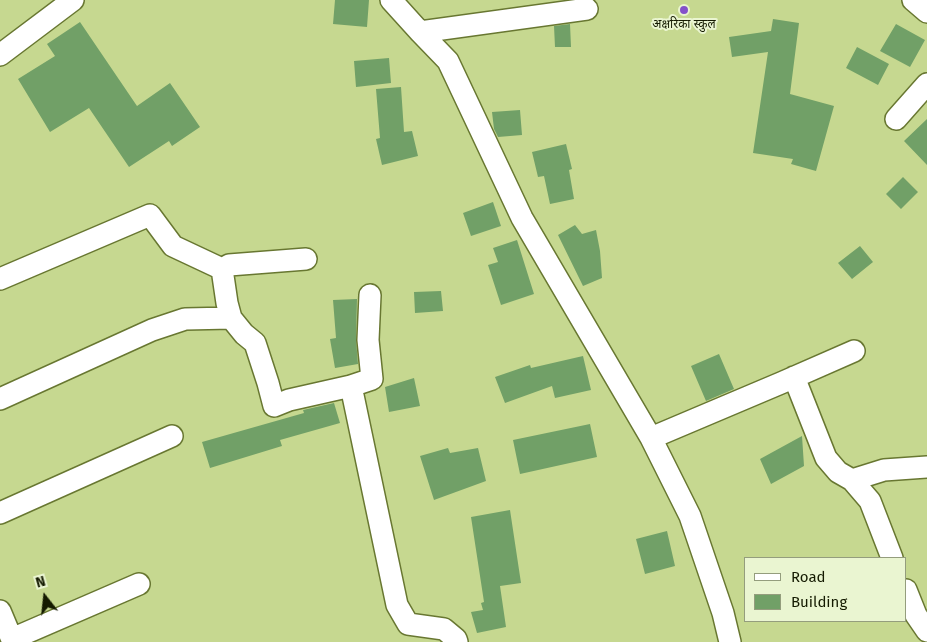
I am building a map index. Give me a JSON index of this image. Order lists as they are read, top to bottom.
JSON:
{
  "places": ["अक्षरिका स्कुल"],
  "legend": ["Road", "Building"],
  "north": "top"
}
